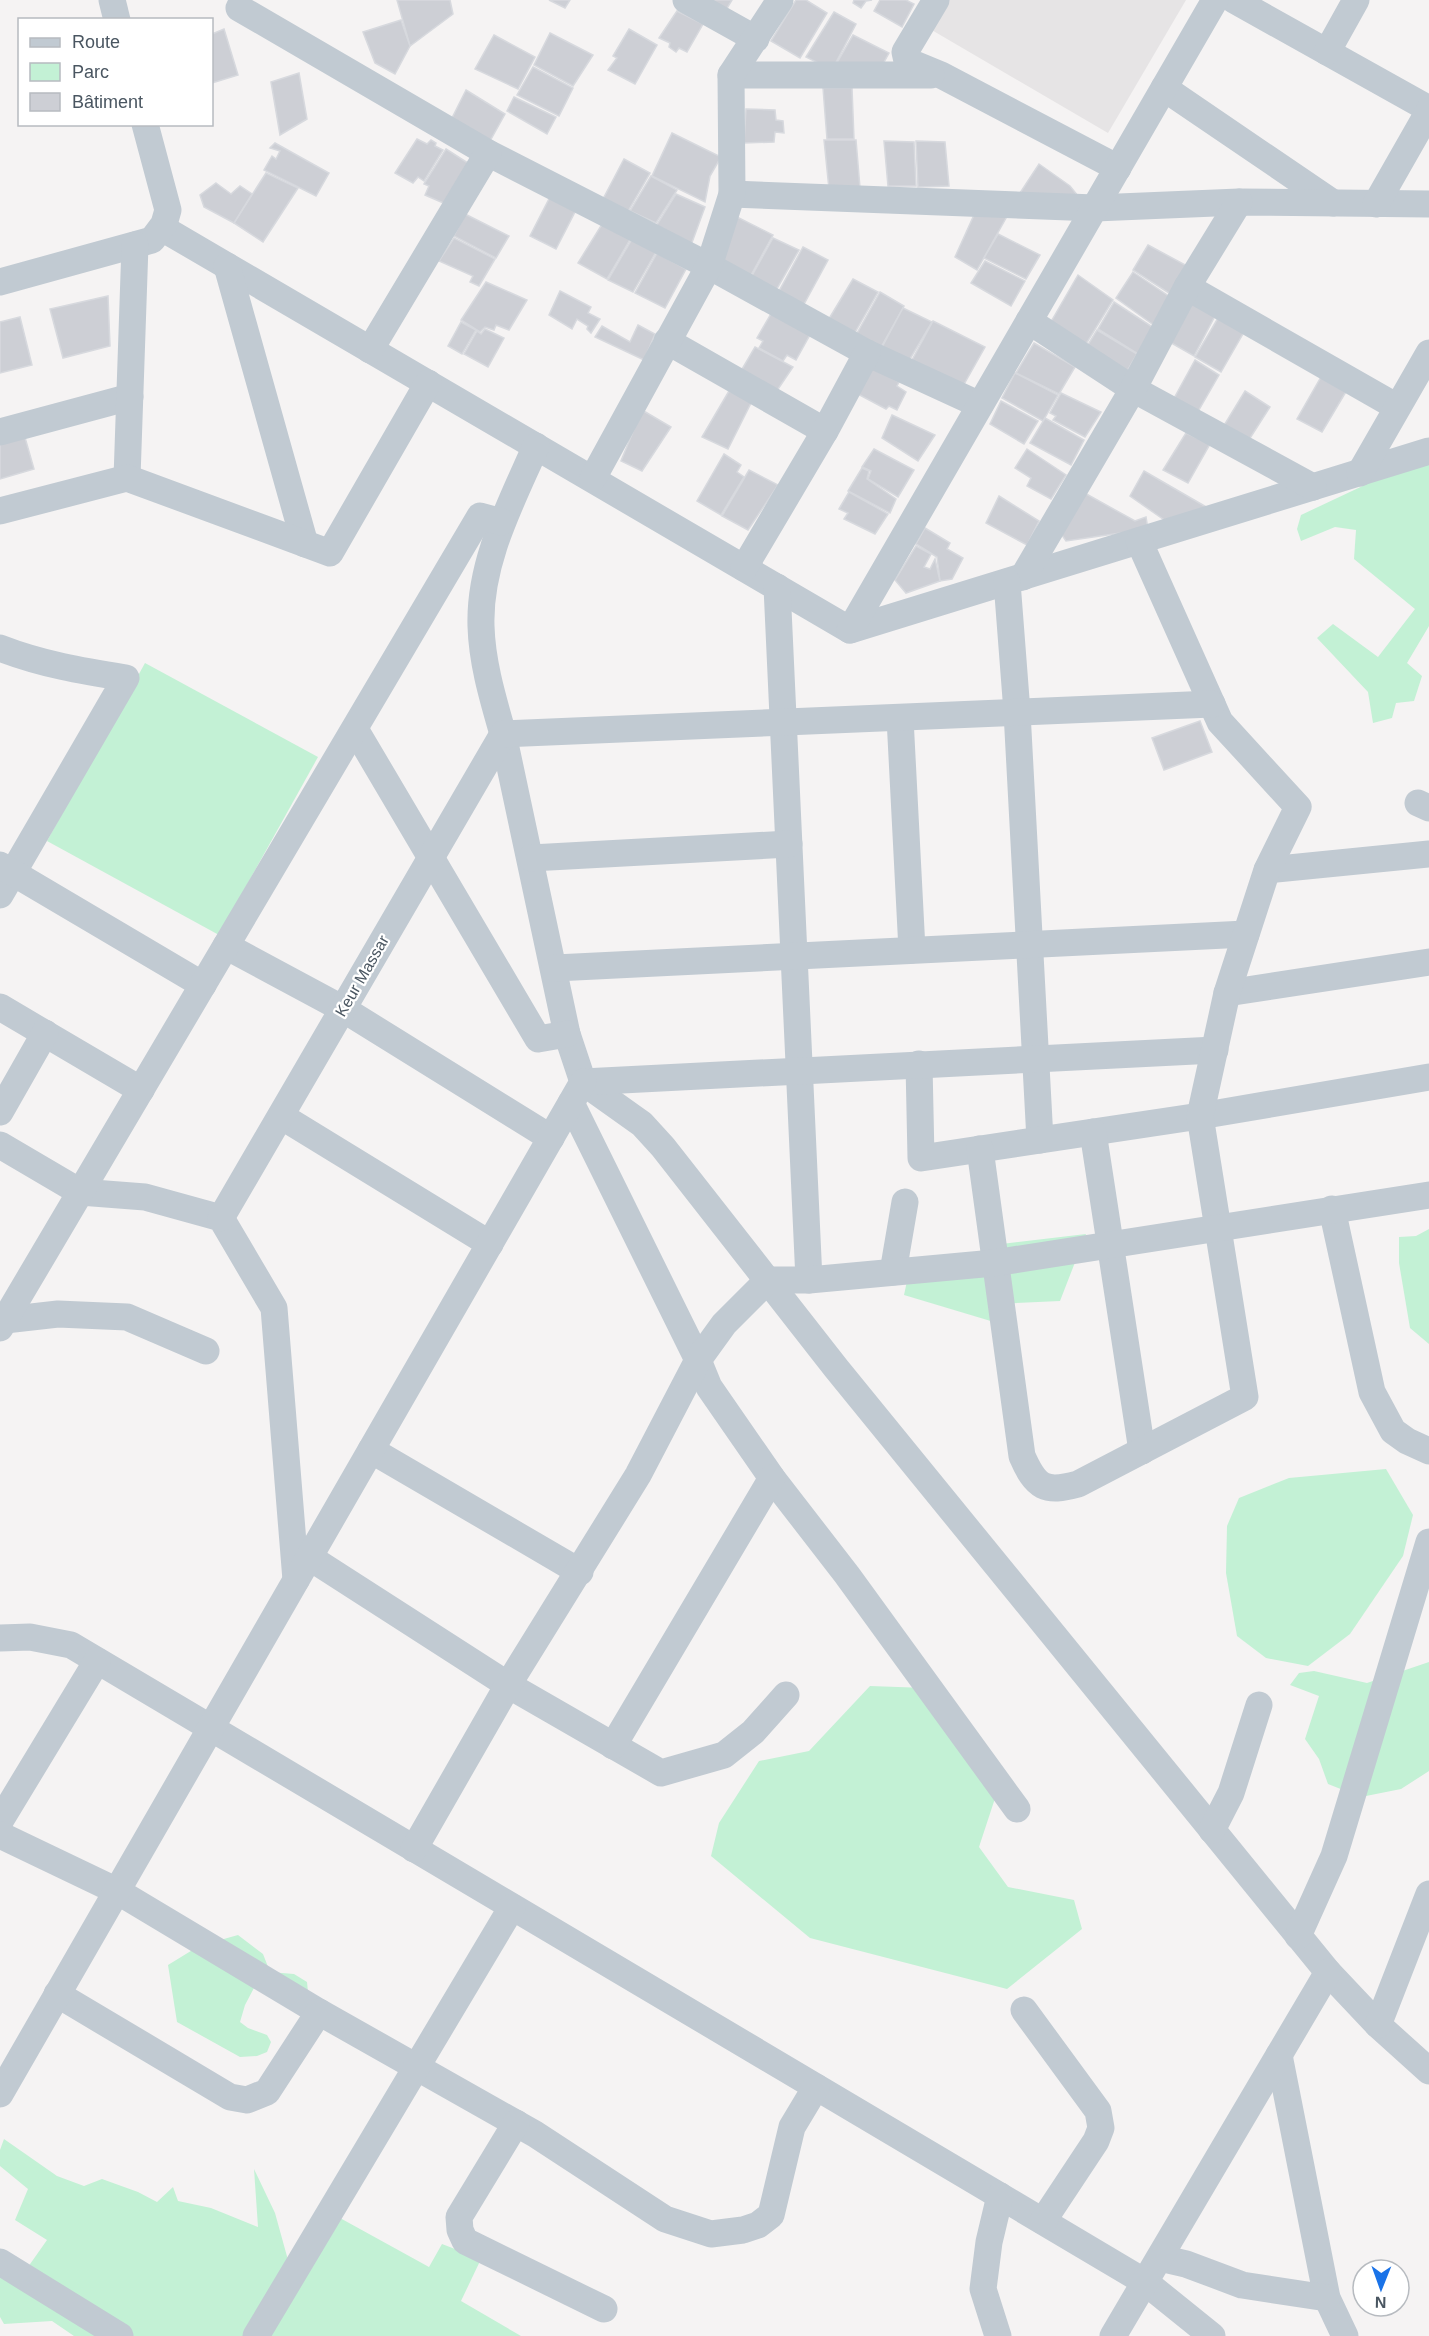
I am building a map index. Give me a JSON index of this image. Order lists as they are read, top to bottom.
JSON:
{
  "streets": {
    "street": ["Keur Massar"]
  },
  "legend": ["Route", "Parc", "Bâtiment"],
  "north": "bottom"
}
